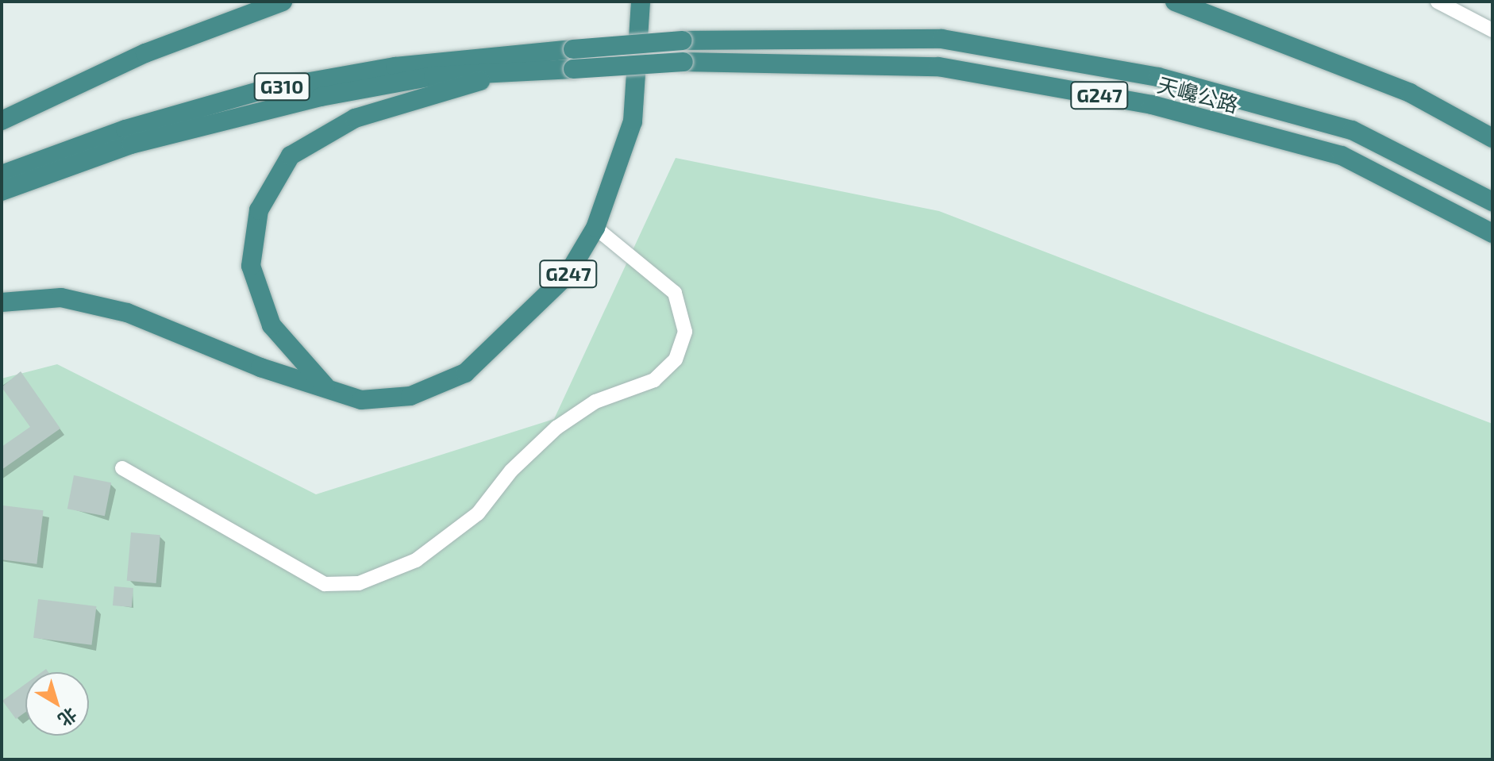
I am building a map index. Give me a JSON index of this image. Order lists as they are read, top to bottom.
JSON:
{
  "streets": {
    "highway": ["G310", "天巉公路", "G247"]
  },
  "crossings": [
    ["G310", "天巉公路"],
    ["G310", "G247"],
    ["天巉公路", "G247"]
  ],
  "north": "bottom right"
}
